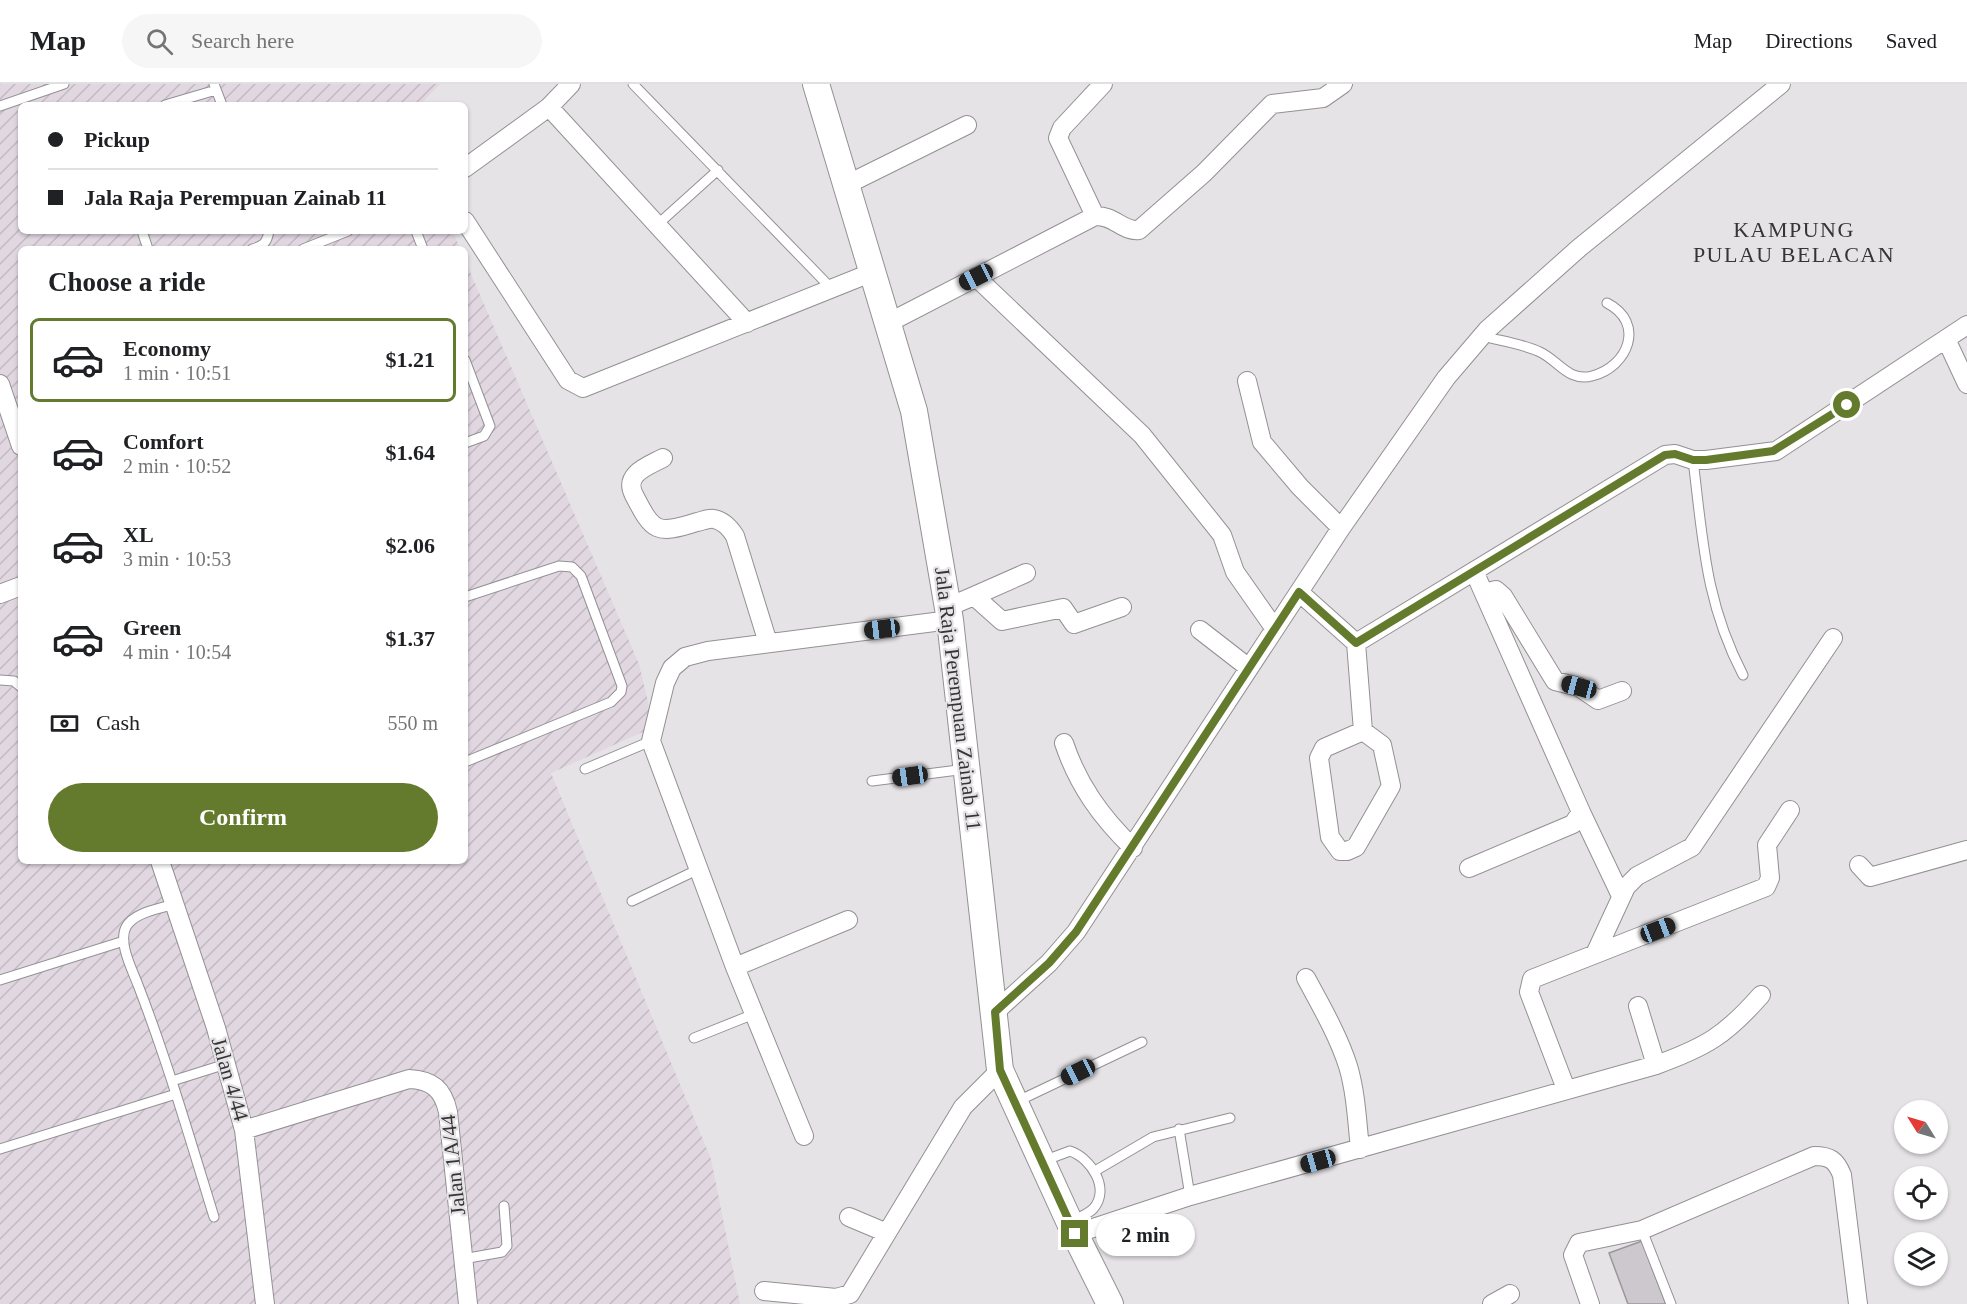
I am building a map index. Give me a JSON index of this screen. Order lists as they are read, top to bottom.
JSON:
{
  "streets": {
    "main road": ["Jala Raja Perempuan Zainab 11"],
    "street": ["Jalan 4/44", "Jalan 1A/44"]
  },
  "crossings": [
    ["Jalan 4/44", "Jalan 1A/44"]
  ],
  "districts": ["KAMPUNG PULAU BELACAN"],
  "north": "top left",
  "page": {
    "header": "Map",
    "search": "Search here",
    "nav": ["Map", "Directions", "Saved"],
    "banner": ["Pickup", "Jala Raja Perempuan Zainab 11"],
    "heading": "Choose a ride",
    "list": [
      {
        "name": "Economy",
        "note": "1 min · 10:51",
        "value": "$1.21"
      },
      {
        "name": "Comfort",
        "note": "2 min · 10:52",
        "value": "$1.64"
      },
      {
        "name": "XL",
        "note": "3 min · 10:53",
        "value": "$2.06"
      },
      {
        "name": "Green",
        "note": "4 min · 10:54",
        "value": "$1.37"
      }
    ],
    "pay": ["Cash", "550 m"],
    "buttons": "Confirm",
    "bubble": "2 min"
  }
}
